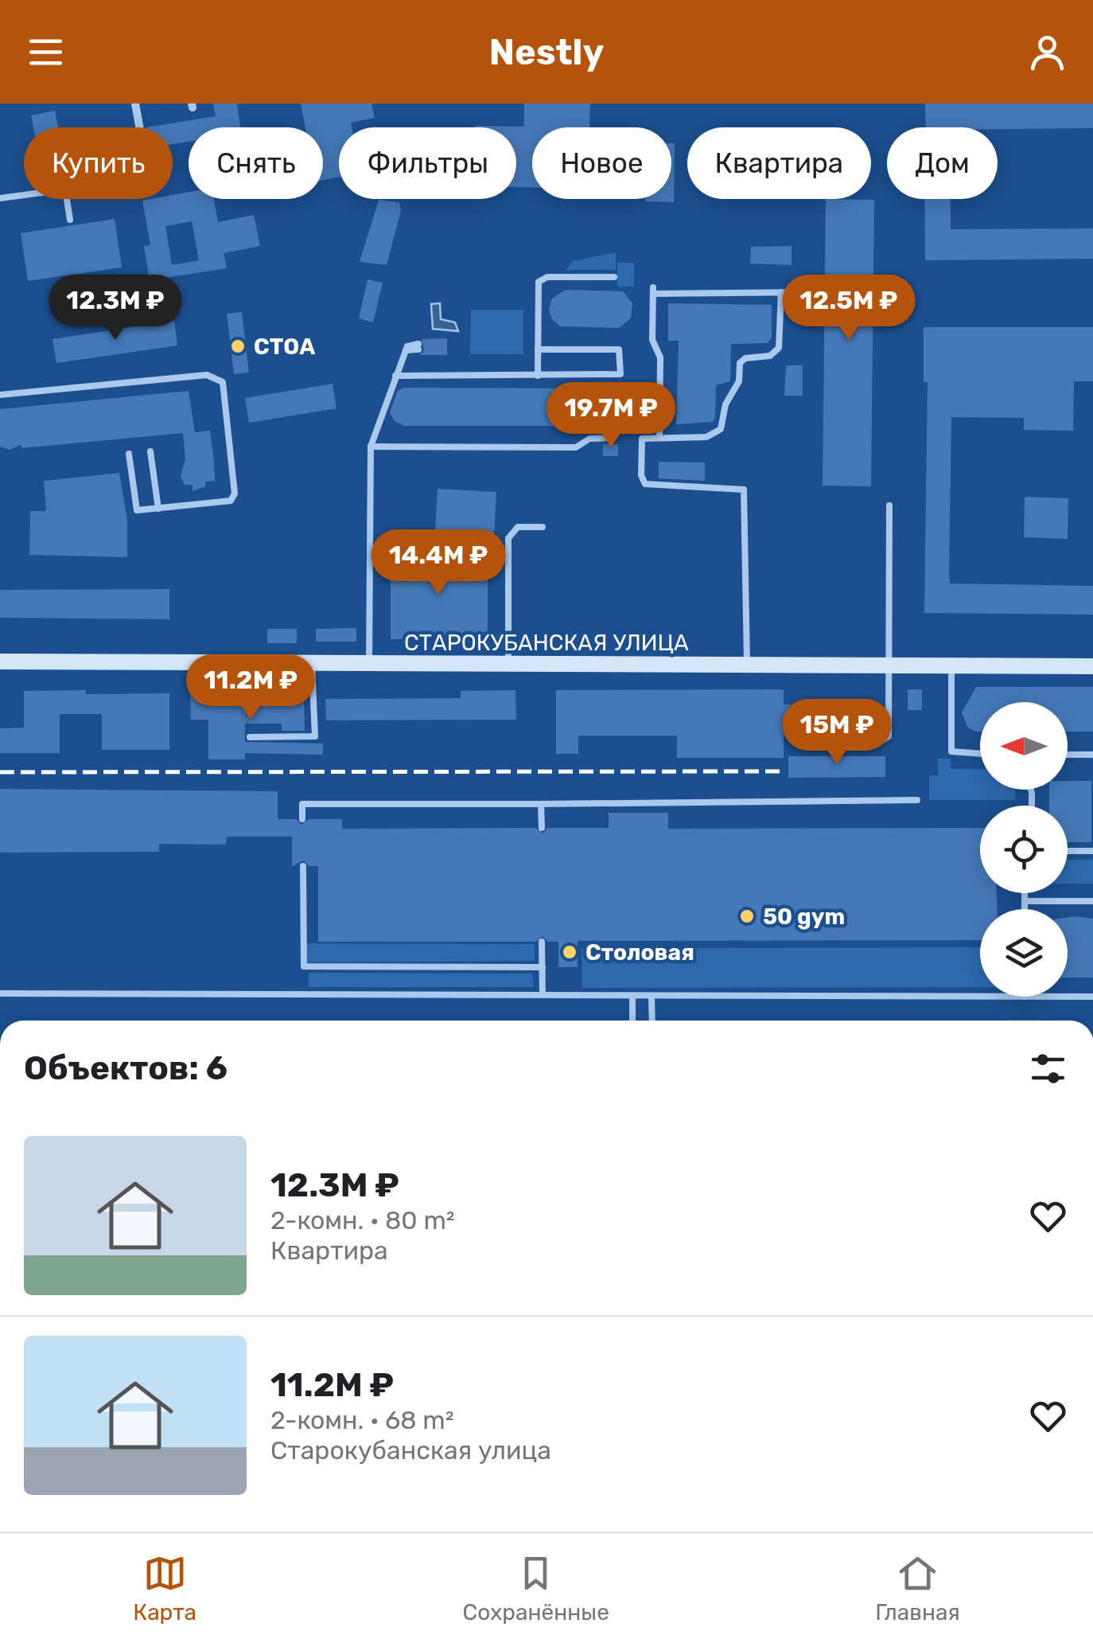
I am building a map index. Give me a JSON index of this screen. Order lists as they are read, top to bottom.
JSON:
{
  "streets": {
    "street": ["СТАРОКУБАНСКАЯ УЛИЦА"]
  },
  "places": ["СТОА", "50 gym", "Столовая"],
  "north": "left",
  "page": {
    "header": "Nestly",
    "chip": [
      "Купить",
      "Снять",
      "Фильтры",
      "Новое",
      "Квартира",
      "Дом"
    ],
    "price": [
      "12.3M ₽",
      "12.5M ₽",
      "19.7M ₽",
      "14.4M ₽",
      "11.2M ₽",
      "15M ₽"
    ],
    "heading": "Объектов: 6",
    "list": [
      {
        "name": "12.3M ₽",
        "note": "2-комн. · 80 m² · Квартира"
      },
      {
        "name": "11.2M ₽",
        "note": "2-комн. · 68 m² · Старокубанская улица"
      }
    ],
    "tabs": ["Карта", "Сохранённые", "Главная"]
  }
}
